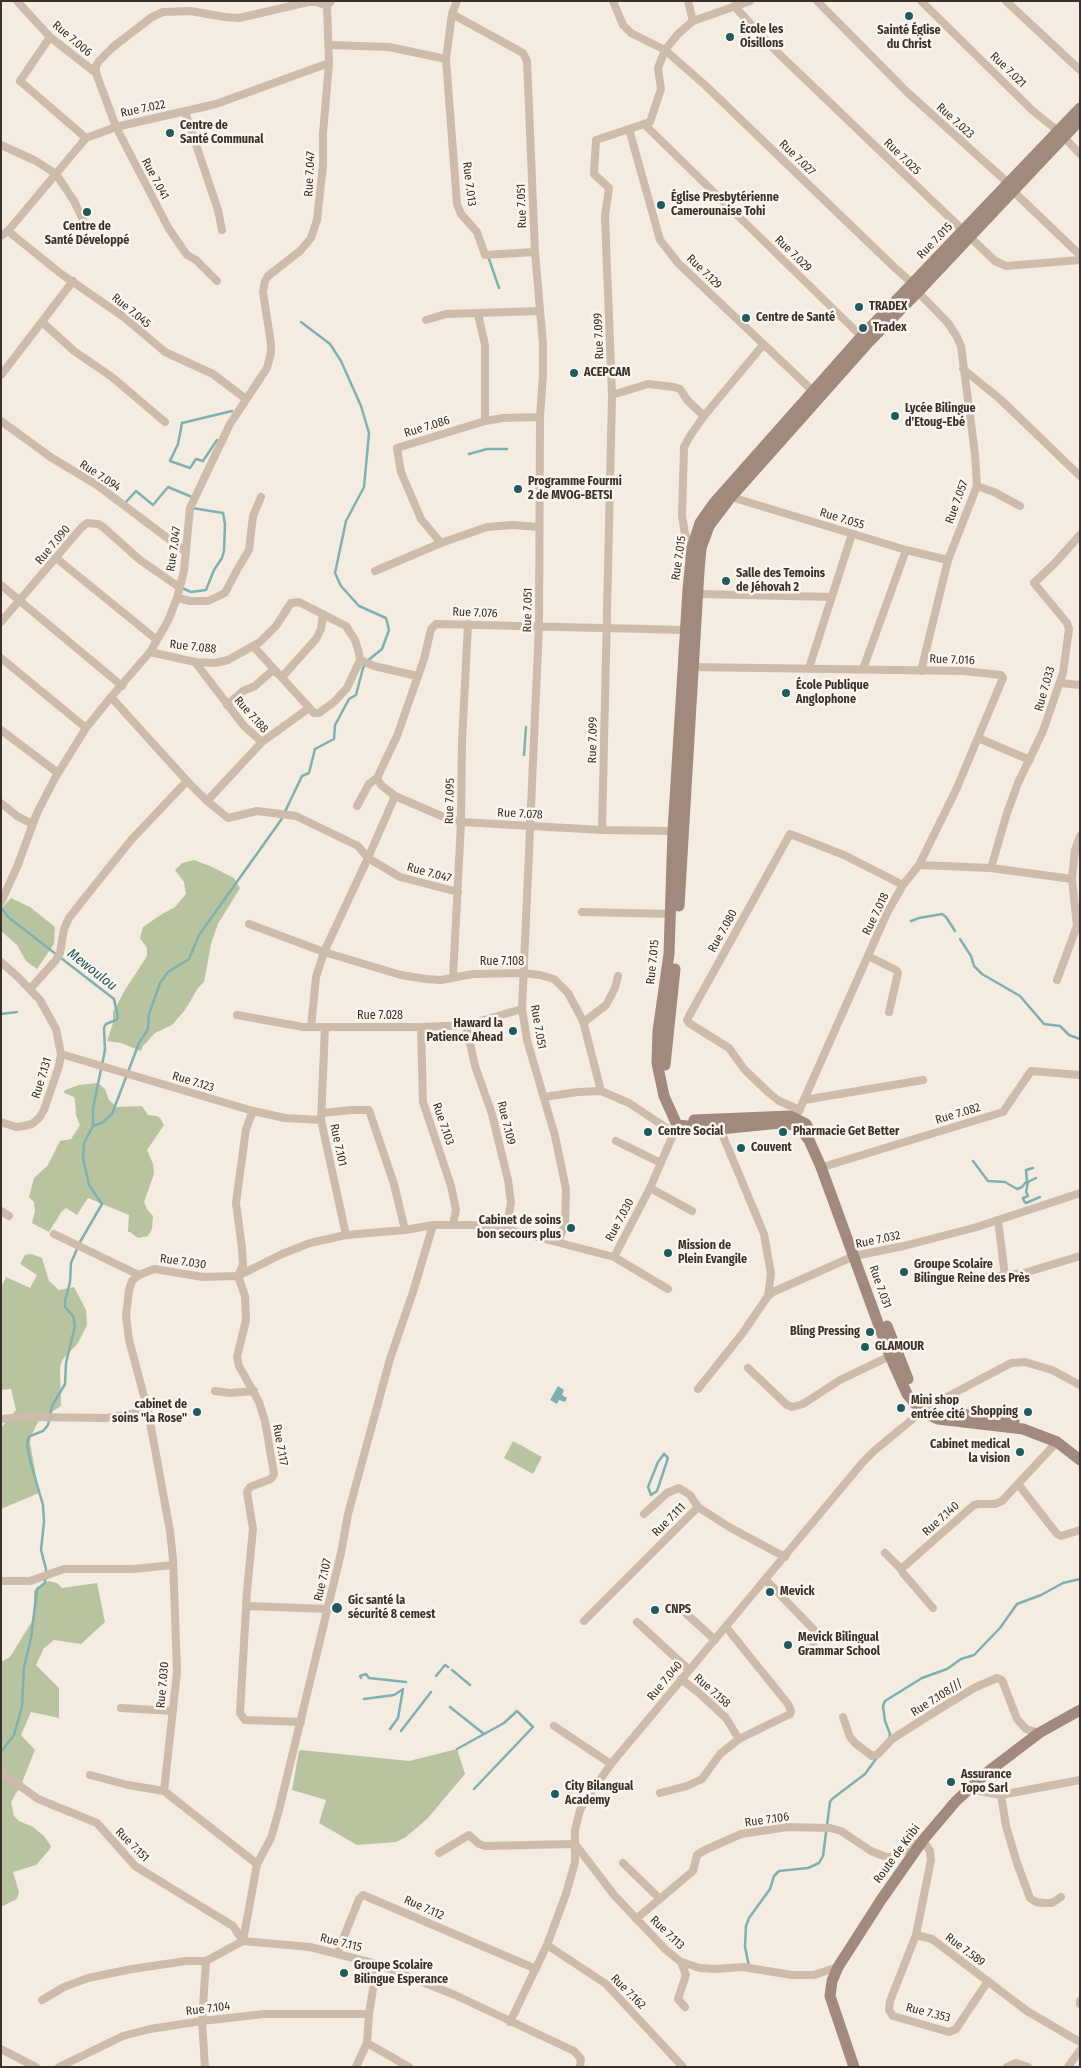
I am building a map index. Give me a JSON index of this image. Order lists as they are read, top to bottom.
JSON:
{
  "streets": {
    "main road": ["Rue 7.015", "Rue 7.031", "Route de Kribi"],
    "street": [
      "Rue 7.006",
      "Rue 7.021",
      "Rue 7.022",
      "Rue 7.023",
      "Rue 7.025",
      "Rue 7.027",
      "Rue 7.047",
      "Rue 7.041",
      "Rue 7.013",
      "Rue 7.051",
      "Rue 7.029",
      "Rue 7.129",
      "Rue 7.045",
      "Rue 7.099",
      "Rue 7.086",
      "Rue 7.094",
      "Rue 7.057",
      "Rue 7.055",
      "Rue 7.090",
      "Rue 7.076",
      "Rue 7.088",
      "Rue 7.016",
      "Rue 7.033",
      "Rue 7.188",
      "Rue 7.095",
      "Rue 7.078",
      "Rue 7.018",
      "Rue 7.080",
      "Rue 7.108",
      "Rue 7.028",
      "Rue 7.131",
      "Rue 7.123",
      "Rue 7.082",
      "Rue 7.109",
      "Rue 7.103",
      "Rue 7.101",
      "Rue 7.030",
      "Rue 7.032",
      "Rue 7.117",
      "Rue 7.140",
      "Rue 7.111",
      "Rue 7.107",
      "Rue 7.040",
      "Rue 7.158",
      "Rue 7.108///",
      "Rue 7.106",
      "Rue 7.151",
      "Rue 7.112",
      "Rue 7.113",
      "Rue 7.115",
      "Rue 7.589",
      "Rue 7.162",
      "Rue 7.104",
      "Rue 7.353"
    ]
  },
  "crossings": [
    ["Rue 7.006", "Rue 7.047"],
    ["Rue 7.006", "Rue 7.041"],
    ["Rue 7.021", "Rue 7.015"],
    ["Rue 7.022", "Rue 7.047"],
    ["Rue 7.022", "Rue 7.041"],
    ["Rue 7.023", "Rue 7.015"],
    ["Rue 7.025", "Rue 7.015"],
    ["Rue 7.027", "Rue 7.015"],
    ["Rue 7.027", "Rue 7.057"],
    ["Rue 7.047", "Rue 7.045"],
    ["Rue 7.047", "Rue 7.094"],
    ["Rue 7.047", "Rue 7.090"],
    ["Rue 7.047", "Rue 7.088"],
    ["Rue 7.047", "Rue 7.188"],
    ["Rue 7.047", "Rue 7.095"],
    ["Rue 7.013", "Rue 7.051"],
    ["Rue 7.051", "Rue 7.086"],
    ["Rue 7.051", "Rue 7.076"],
    ["Rue 7.051", "Rue 7.078"],
    ["Rue 7.051", "Rue 7.108"],
    ["Rue 7.051", "Rue 7.028"],
    ["Rue 7.051", "Rue 7.030"],
    ["Rue 7.015", "Rue 7.029"],
    ["Rue 7.015", "Rue 7.129"],
    ["Rue 7.015", "Rue 7.057"],
    ["Rue 7.015", "Rue 7.055"],
    ["Rue 7.015", "Rue 7.076"],
    ["Rue 7.015", "Rue 7.016"],
    ["Rue 7.015", "Rue 7.078"],
    ["Rue 7.015", "Rue 7.030"],
    ["Rue 7.015", "Rue 7.031"],
    ["Rue 7.029", "Rue 7.099"],
    ["Rue 7.129", "Rue 7.099"],
    ["Rue 7.099", "Rue 7.076"],
    ["Rue 7.099", "Rue 7.078"],
    ["Rue 7.057", "Rue 7.055"],
    ["Rue 7.057", "Rue 7.016"],
    ["Rue 7.076", "Rue 7.095"],
    ["Rue 7.076", "Rue 7.078"],
    ["Rue 7.088", "Rue 7.188"],
    ["Rue 7.016", "Rue 7.018"],
    ["Rue 7.095", "Rue 7.078"],
    ["Rue 7.095", "Rue 7.108"],
    ["Rue 7.018", "Rue 7.080"],
    ["Rue 7.018", "Rue 7.031"],
    ["Rue 7.080", "Rue 7.031"],
    ["Rue 7.028", "Rue 7.109"],
    ["Rue 7.028", "Rue 7.103"],
    ["Rue 7.028", "Rue 7.101"],
    ["Rue 7.131", "Rue 7.123"],
    ["Rue 7.123", "Rue 7.101"],
    ["Rue 7.123", "Rue 7.030"],
    ["Rue 7.123", "Rue 7.117"],
    ["Rue 7.082", "Rue 7.031"],
    ["Rue 7.109", "Rue 7.030"],
    ["Rue 7.103", "Rue 7.030"],
    ["Rue 7.101", "Rue 7.030"],
    ["Rue 7.030", "Rue 7.031"],
    ["Rue 7.030", "Rue 7.117"],
    ["Rue 7.030", "Rue 7.107"],
    ["Rue 7.032", "Rue 7.031"],
    ["Rue 7.031", "Rue 7.040"],
    ["Rue 7.117", "Rue 7.107"],
    ["Rue 7.111", "Rue 7.040"],
    ["Rue 7.107", "Rue 7.151"],
    ["Rue 7.107", "Rue 7.115"],
    ["Rue 7.040", "Rue 7.158"],
    ["Rue 7.040", "Rue 7.112"],
    ["Rue 7.040", "Rue 7.113"],
    ["Rue 7.040", "Rue 7.115"],
    ["Rue 7.040", "Rue 7.162"],
    ["Rue 7.108///", "Route de Kribi"],
    ["Rue 7.106", "Route de Kribi"],
    ["Rue 7.106", "Rue 7.113"],
    ["Rue 7.151", "Rue 7.115"],
    ["Route de Kribi", "Rue 7.113"],
    ["Rue 7.112", "Rue 7.115"],
    ["Rue 7.589", "Rue 7.353"]
  ],
  "water": ["Mewoulou"],
  "places": [
    "Sainté Église du Christ",
    "École les Oisillons",
    "Centre de Santé Communal",
    "Église Presbytérienne Camerounaise Tohi",
    "Centre de Santé Développé",
    "TRADEX",
    "Centre de Santé",
    "Tradex",
    "ACEPCAM",
    "Lycée Bilingue d'Etoug-Ebé",
    "Programme Fourmi 2 de MVOG-BETSI",
    "Salle des Temoins de Jéhovah 2",
    "École Publique Anglophone",
    "Haward la Patience Ahead",
    "Centre Social",
    "Pharmacie Get Better",
    "Couvent",
    "Cabinet de soins bon secours plus",
    "Mission de Plein Evangile",
    "Groupe Scolaire Bilingue Reine des Près",
    "Bling Pressing",
    "GLAMOUR",
    "Mini shop entrée cité",
    "cabinet de soins \"la Rose\"",
    "Shopping",
    "Cabinet medical la vision",
    "Mevick",
    "Gic santé la sécurité 8 cemest",
    "CNPS",
    "Mevick Bilingual Grammar School",
    "Assurance Topo Sarl",
    "City Bilangual Academy",
    "Groupe Scolaire Bilingue Esperance"
  ]
}
